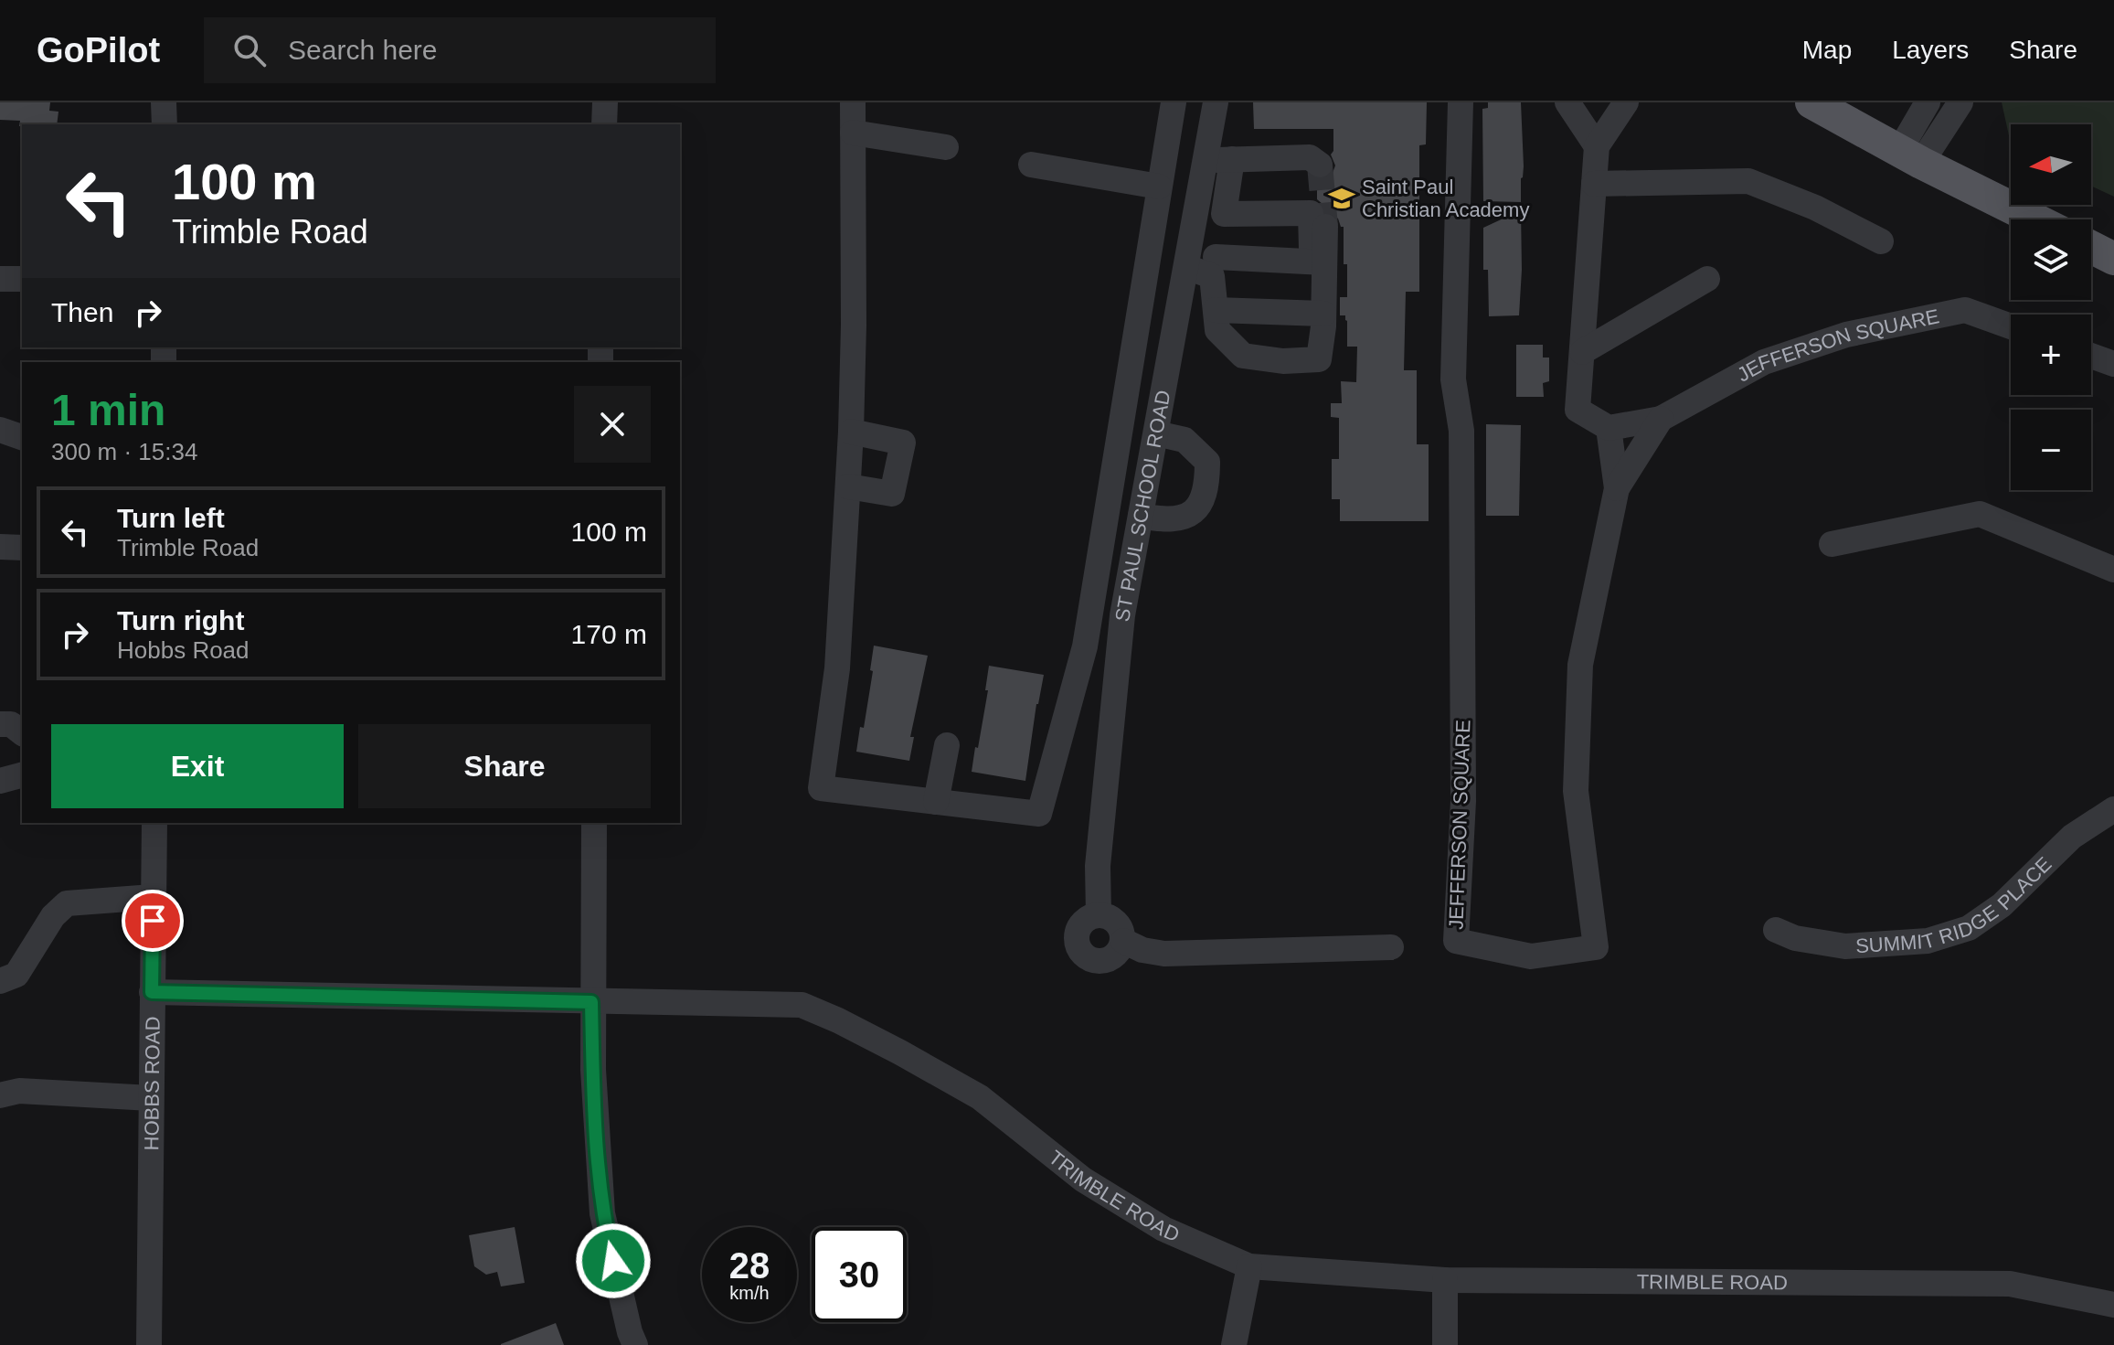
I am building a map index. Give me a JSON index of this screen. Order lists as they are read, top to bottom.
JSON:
{
  "streets": {
    "street": [
      "JEFFERSON SQUARE",
      "ST PAUL SCHOOL ROAD",
      "SUMMIT RIDGE PLACE",
      "HOBBS ROAD",
      "TRIMBLE ROAD"
    ]
  },
  "crossings": [
    ["HOBBS ROAD", "TRIMBLE ROAD"]
  ],
  "places": {
    "school or university": ["Saint Paul Christian Academy"]
  },
  "north": "left",
  "page": {
    "header": "GoPilot",
    "search": "Search here",
    "nav": ["Map", "Layers", "Share"],
    "map_buttons": ["+", "−"],
    "turn": ["100 m", "Trimble Road"],
    "then": "Then",
    "heading": ["1 min", "300 m · 15:34"],
    "list": [
      {
        "name": "Turn left",
        "note": "Trimble Road",
        "value": "100 m"
      },
      {
        "name": "Turn right",
        "note": "Hobbs Road",
        "value": "170 m"
      }
    ],
    "buttons": ["Exit", "Share"],
    "speed": "28 km/h",
    "limit": "30"
  }
}
